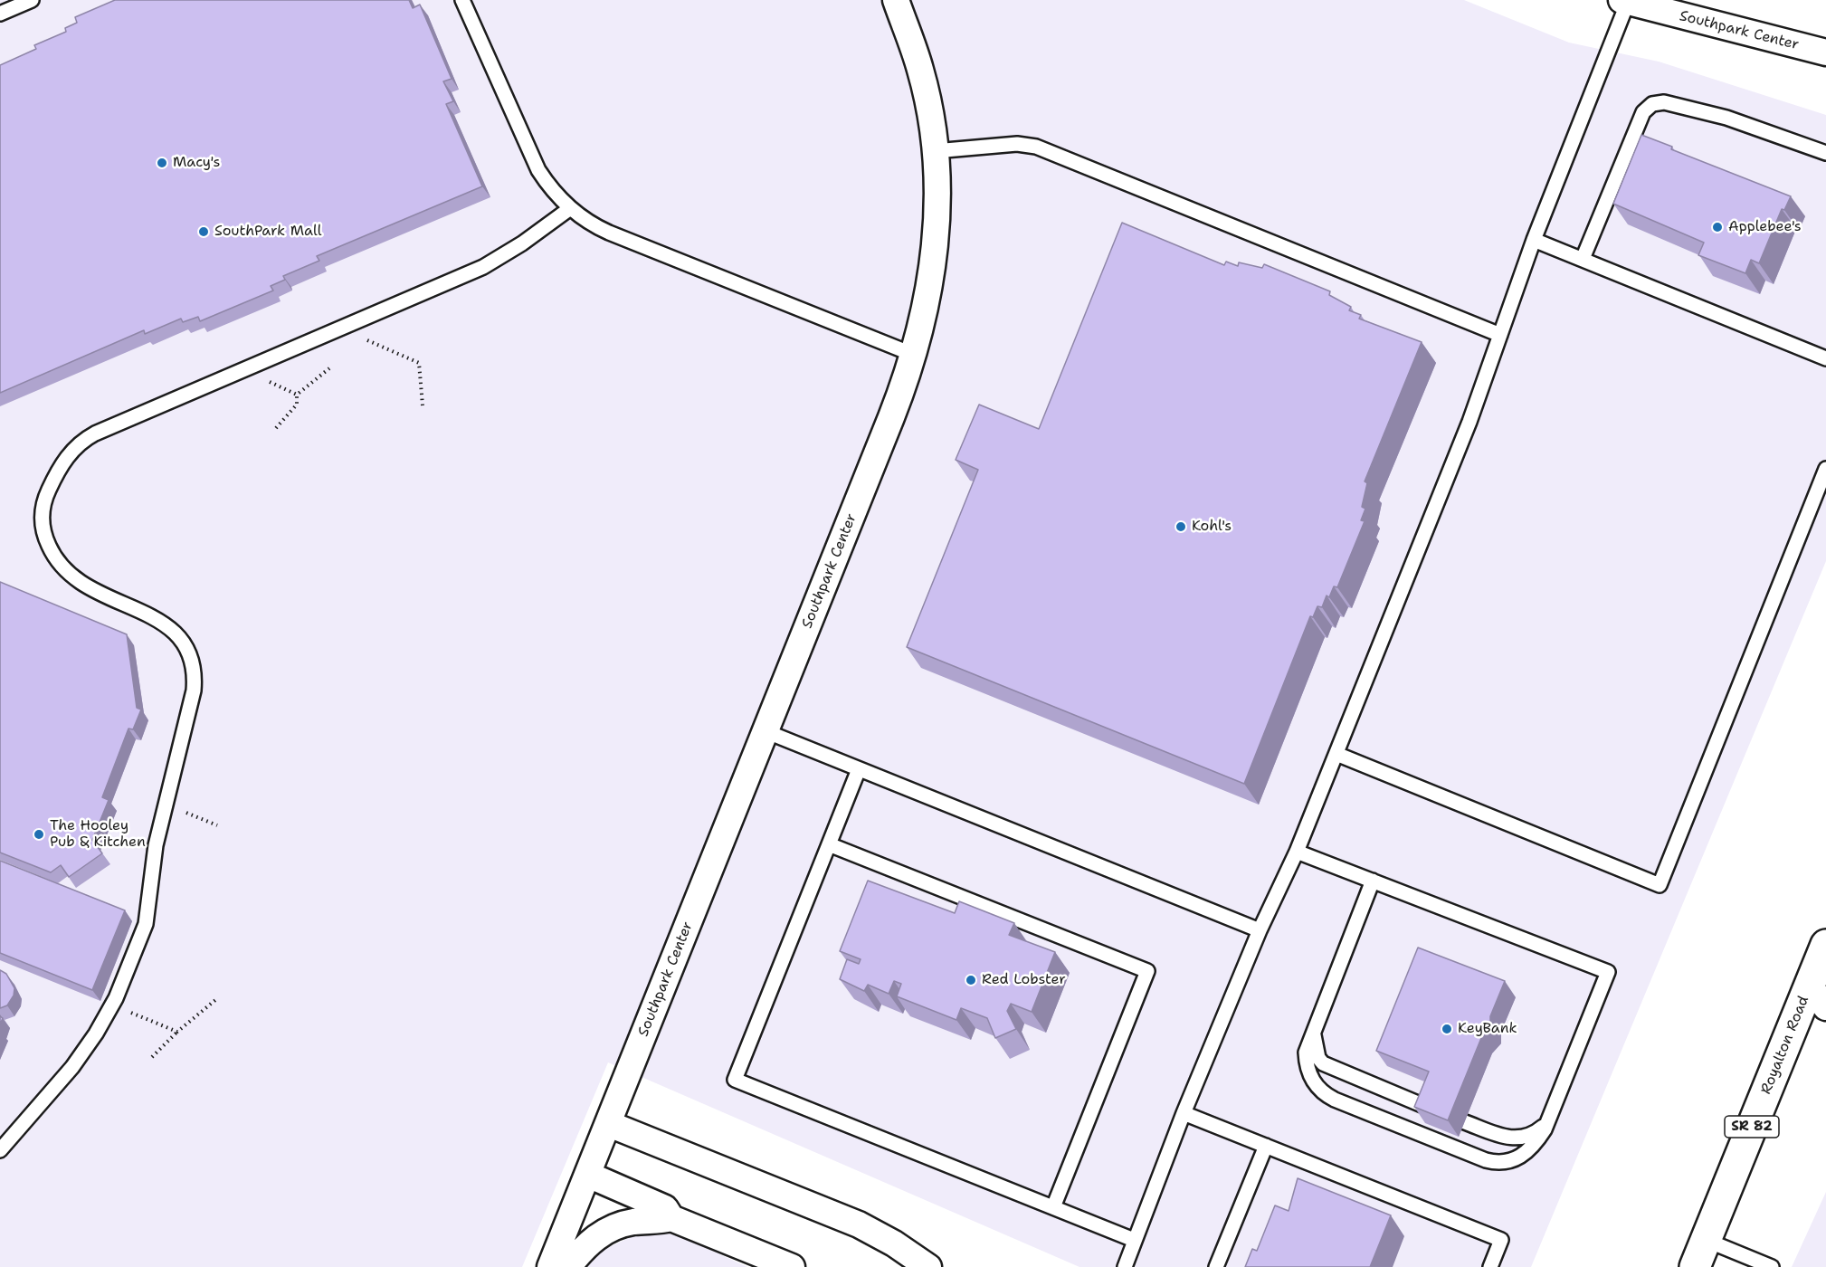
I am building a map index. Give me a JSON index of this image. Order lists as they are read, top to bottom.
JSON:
{
  "streets": {
    "main road": ["Royalton Road", "SR 82"],
    "street": ["Southpark Center"]
  },
  "places": [
    "Macy's",
    "Applebee's",
    "SouthPark Mall",
    "Kohl's",
    "The Hooley Pub & Kitchen",
    "Red Lobster",
    "KeyBank"
  ]
}
